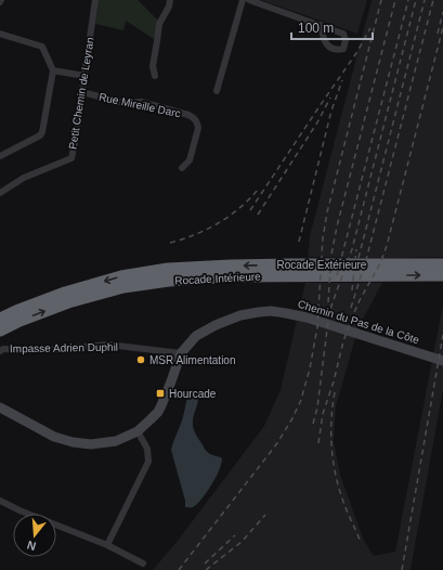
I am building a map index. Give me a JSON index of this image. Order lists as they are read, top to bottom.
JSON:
{
  "streets": {
    "highway": ["Rocade Extérieure", "Rocade Intérieure"],
    "street": [
      "Petit Chemin de Leyran",
      "Rue Mireille Darc",
      "Chemin du Pas de la Côte",
      "Impasse Adrien Duphil"
    ]
  },
  "crossings": [
    ["Petit Chemin de Leyran", "Rue Mireille Darc"],
    ["Rocade Extérieure", "Rocade Intérieure"],
    ["Chemin du Pas de la Côte", "Impasse Adrien Duphil"]
  ],
  "one_way": ["Rocade Extérieure", "Rocade Intérieure"],
  "places": {
    "other": ["MSR Alimentation"],
    "transit": ["Hourcade"]
  },
  "scale_bar": "100 m",
  "north": "bottom"
}
